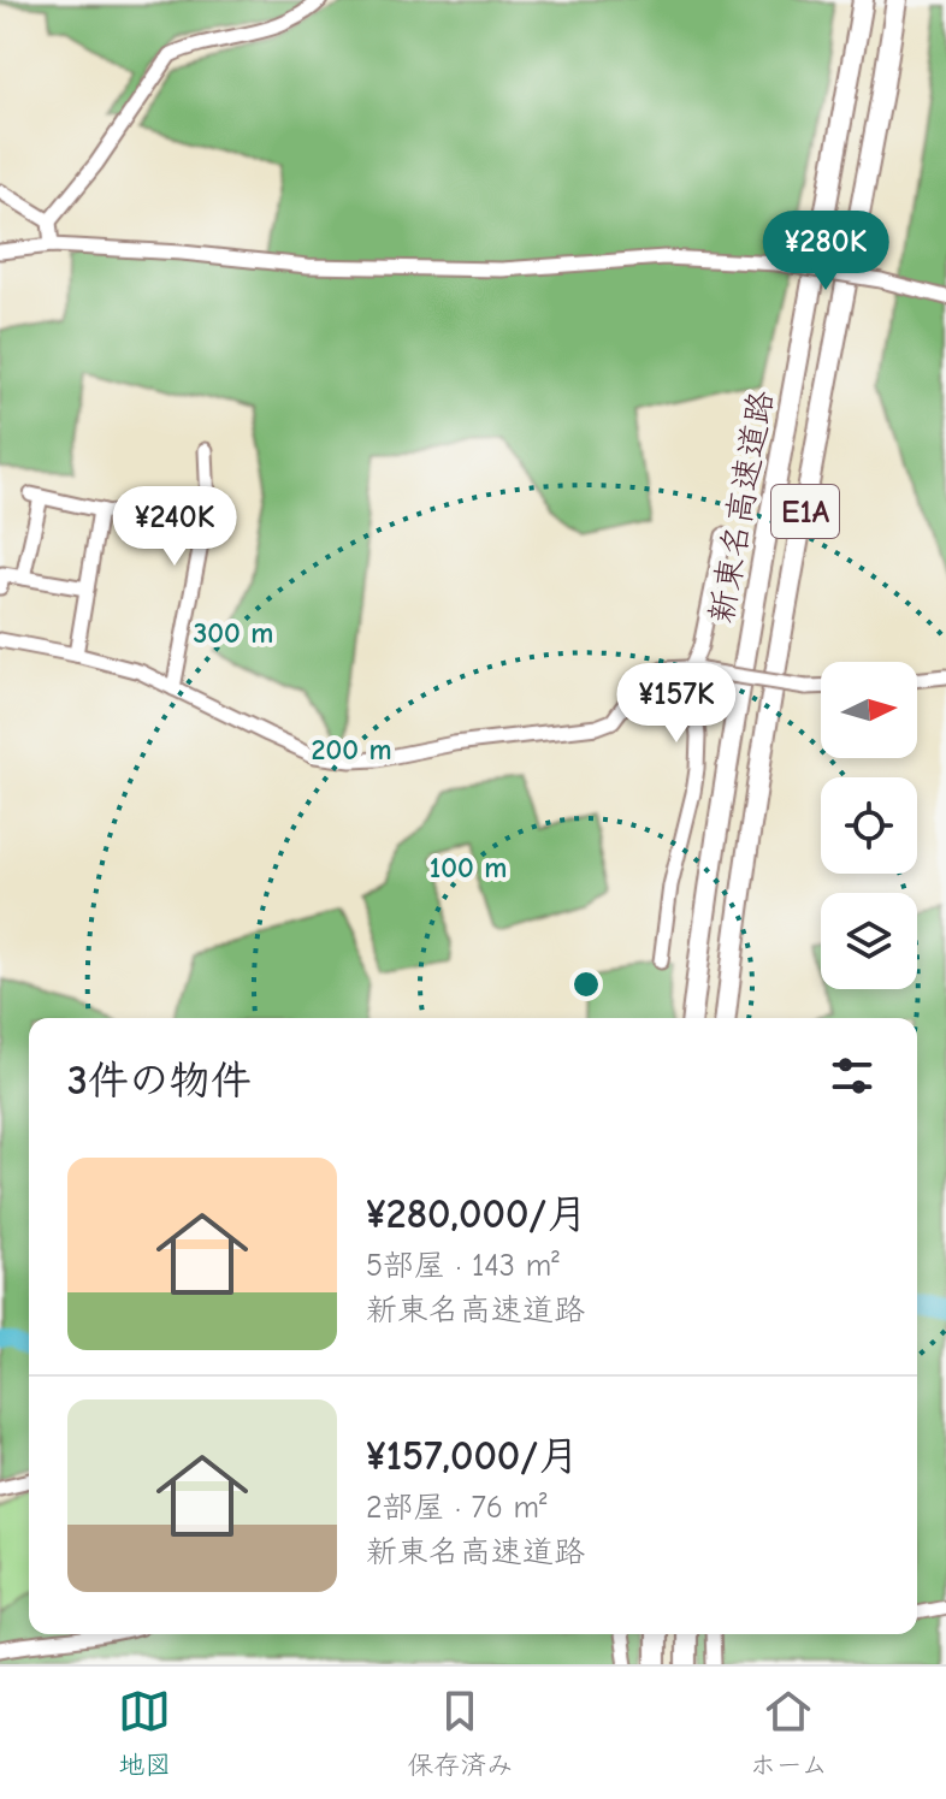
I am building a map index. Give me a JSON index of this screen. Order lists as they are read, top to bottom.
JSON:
{
  "streets": {
    "highway": ["新東名高速道路", "E1A"]
  },
  "north": "right",
  "page": {
    "price": ["¥280K", "¥240K", "¥157K"],
    "heading": "3件の物件",
    "list": [
      {
        "name": "¥280,000/月",
        "note": "5部屋 · 143 m² · 新東名高速道路"
      },
      {
        "name": "¥157,000/月",
        "note": "2部屋 · 76 m² · 新東名高速道路"
      }
    ],
    "tabs": ["地図", "保存済み", "ホーム"]
  },
  "rings": ["300 m", "200 m", "100 m"]
}
